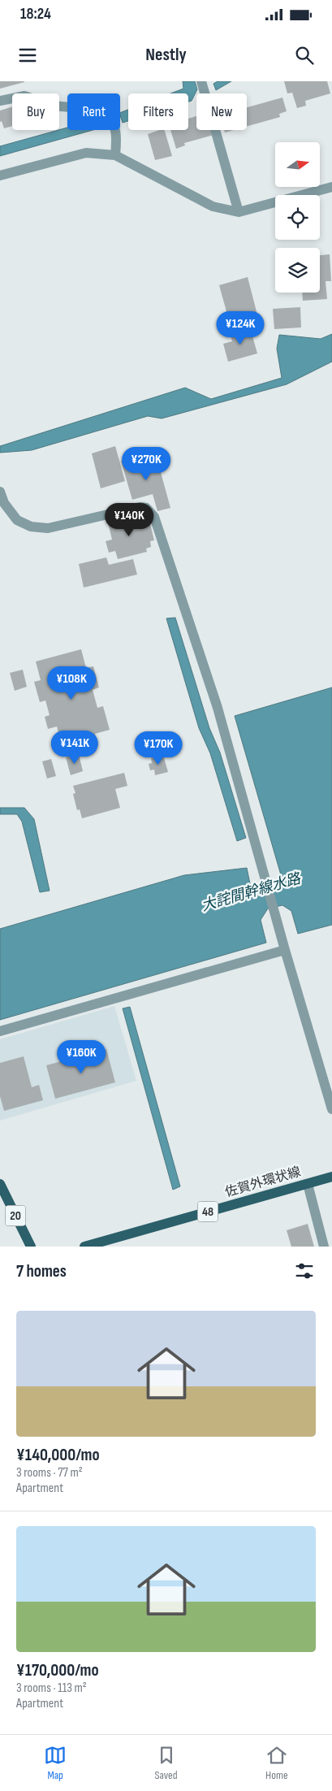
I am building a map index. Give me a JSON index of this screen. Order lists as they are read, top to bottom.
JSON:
{
  "streets": {
    "main road": ["佐賀外環状線", "48", "20"]
  },
  "water": ["大詫間幹線水路"],
  "north": "right",
  "page": {
    "status": "18:24",
    "header": "Nestly",
    "chip": [
      "Buy",
      "Rent",
      "Filters",
      "New"
    ],
    "price": [
      "¥124K",
      "¥270K",
      "¥140K",
      "¥108K",
      "¥141K",
      "¥170K",
      "¥160K"
    ],
    "heading": "7 homes",
    "list": [
      {
        "name": "¥140,000/mo",
        "note": "3 rooms · 77 m² · Apartment"
      },
      {
        "name": "¥170,000/mo",
        "note": "3 rooms · 113 m² · Apartment"
      }
    ],
    "tabs": ["Map", "Saved", "Home"]
  }
}
